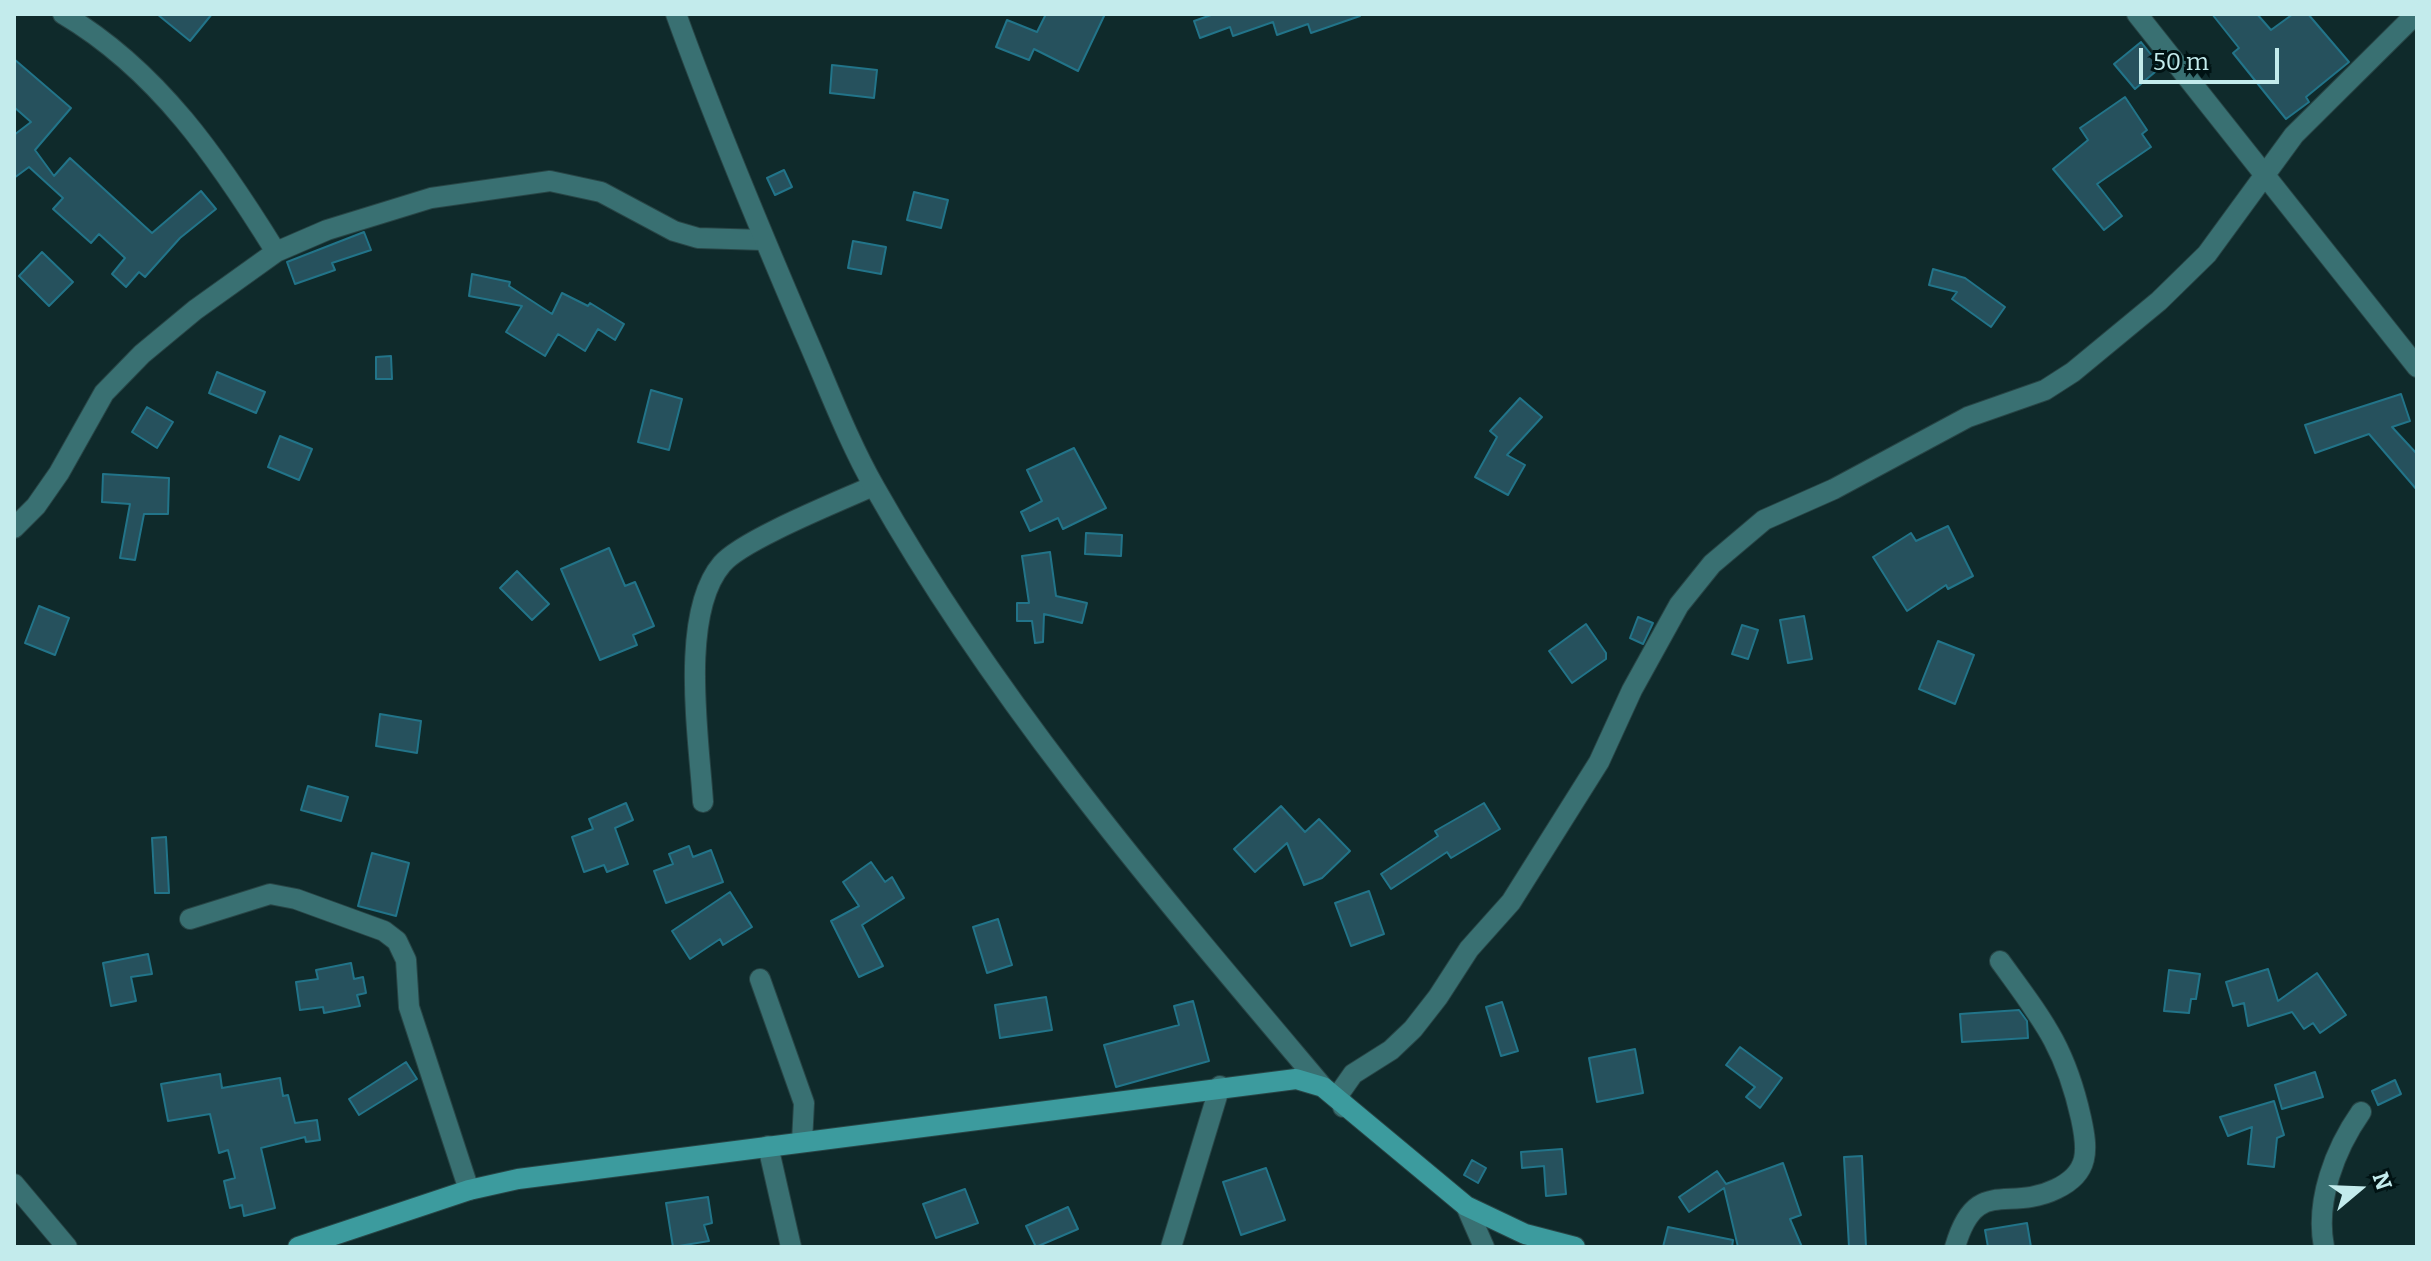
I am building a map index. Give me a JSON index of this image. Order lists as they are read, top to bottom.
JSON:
{
  "scale_bar": "50 m",
  "north": "right"
}
